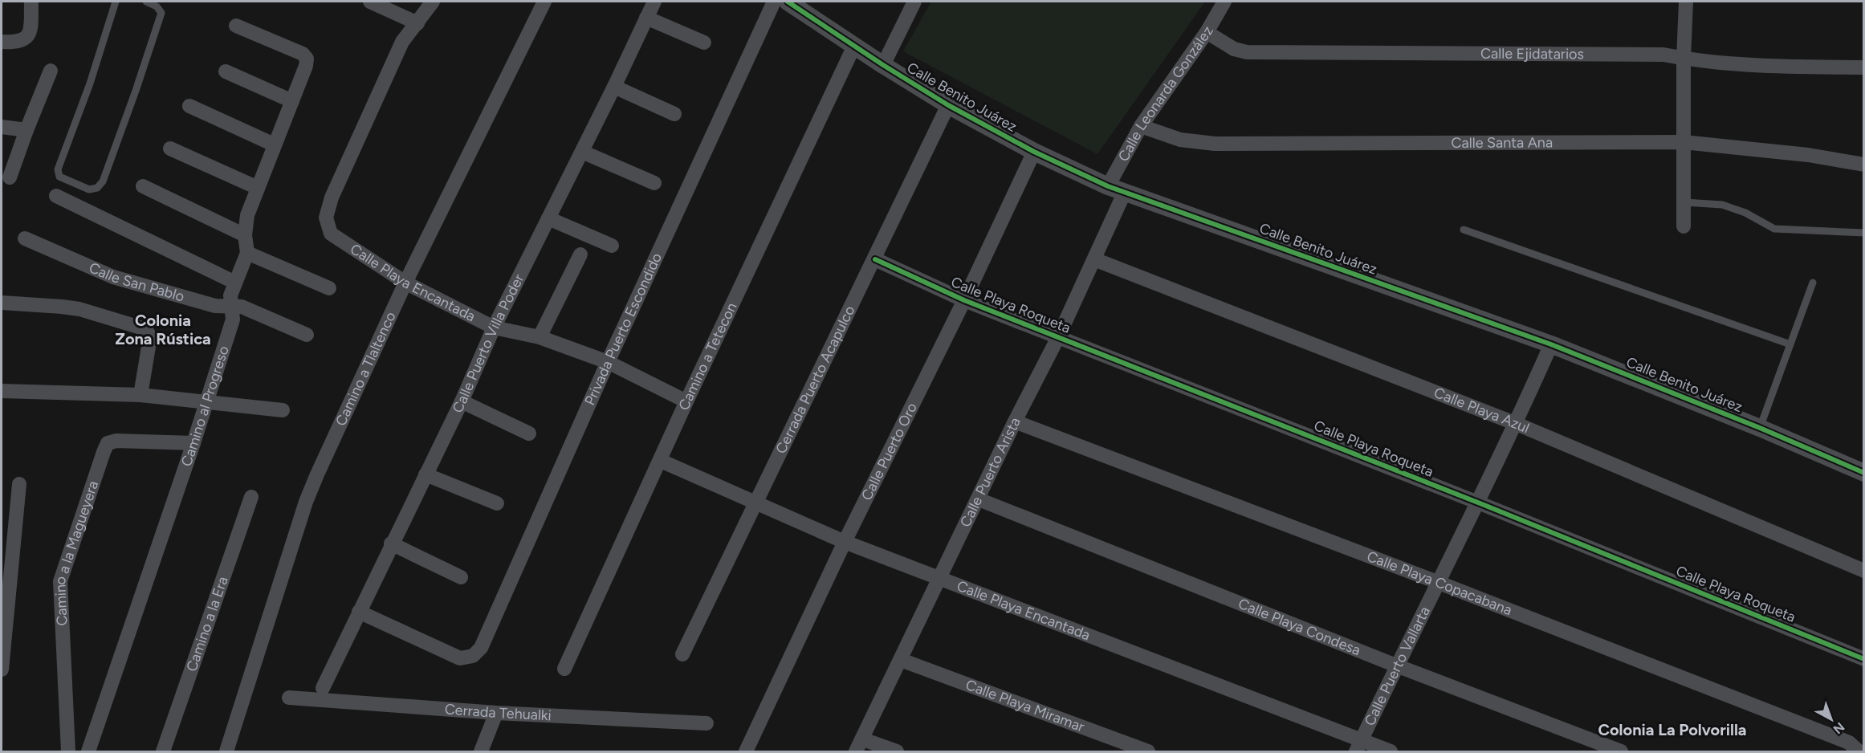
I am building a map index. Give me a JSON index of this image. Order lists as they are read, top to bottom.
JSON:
{
  "streets": {
    "street": [
      "Calle Ejidatarios",
      "Calle Leonarda González",
      "Calle Benito Juárez",
      "Calle Santa Ana",
      "Calle San Pablo",
      "Calle Playa Encantada",
      "Calle Playa Roqueta",
      "Privada Puerto Escondido",
      "Calle Puerto Villa Poder",
      "Camino a Tetecon",
      "Camino a Tlaltenco",
      "Cerrada Puerto Acapulco",
      "Camino al Progreso",
      "Calle Playa Azul",
      "Calle Puerto Oro",
      "Calle Puerto Arista",
      "Camino a la Magueyera",
      "Calle Playa Copacabana",
      "Camino a la Era",
      "Calle Playa Condesa",
      "Calle Puerto Vallarta",
      "Calle Playa Miramar",
      "Cerrada Tehualki"
    ]
  },
  "crossings": [
    ["Calle Ejidatarios", "Calle Leonarda González"],
    ["Calle Leonarda González", "Calle Benito Juárez"],
    ["Calle Leonarda González", "Calle Santa Ana"],
    ["Calle Leonarda González", "Calle Puerto Arista"],
    ["Calle Benito Juárez", "Camino a Tetecon"],
    ["Calle Benito Juárez", "Cerrada Puerto Acapulco"],
    ["Calle Benito Juárez", "Calle Puerto Oro"],
    ["Calle Benito Juárez", "Calle Puerto Arista"],
    ["Calle Benito Juárez", "Calle Puerto Vallarta"],
    ["Calle San Pablo", "Camino al Progreso"],
    ["Calle Playa Encantada", "Privada Puerto Escondido"],
    ["Calle Playa Encantada", "Calle Puerto Villa Poder"],
    ["Calle Playa Encantada", "Camino a Tetecon"],
    ["Calle Playa Encantada", "Camino a Tlaltenco"],
    ["Calle Playa Encantada", "Cerrada Puerto Acapulco"],
    ["Calle Playa Encantada", "Calle Puerto Oro"],
    ["Calle Playa Encantada", "Calle Puerto Arista"],
    ["Calle Playa Encantada", "Calle Puerto Vallarta"],
    ["Calle Playa Roqueta", "Cerrada Puerto Acapulco"],
    ["Calle Playa Roqueta", "Calle Puerto Oro"],
    ["Calle Playa Roqueta", "Calle Puerto Arista"],
    ["Calle Playa Roqueta", "Calle Puerto Vallarta"],
    ["Privada Puerto Escondido", "Calle Puerto Villa Poder"],
    ["Camino al Progreso", "Camino a la Magueyera"],
    ["Calle Playa Azul", "Calle Puerto Arista"],
    ["Calle Playa Azul", "Calle Puerto Vallarta"],
    ["Calle Puerto Arista", "Calle Playa Copacabana"],
    ["Calle Puerto Arista", "Calle Playa Condesa"],
    ["Calle Puerto Arista", "Calle Playa Miramar"],
    ["Calle Playa Copacabana", "Calle Puerto Vallarta"],
    ["Calle Playa Condesa", "Calle Puerto Vallarta"]
  ],
  "districts": ["Colonia Zona Rústica", "Colonia La Polvorilla"],
  "north": "bottom right"
}
